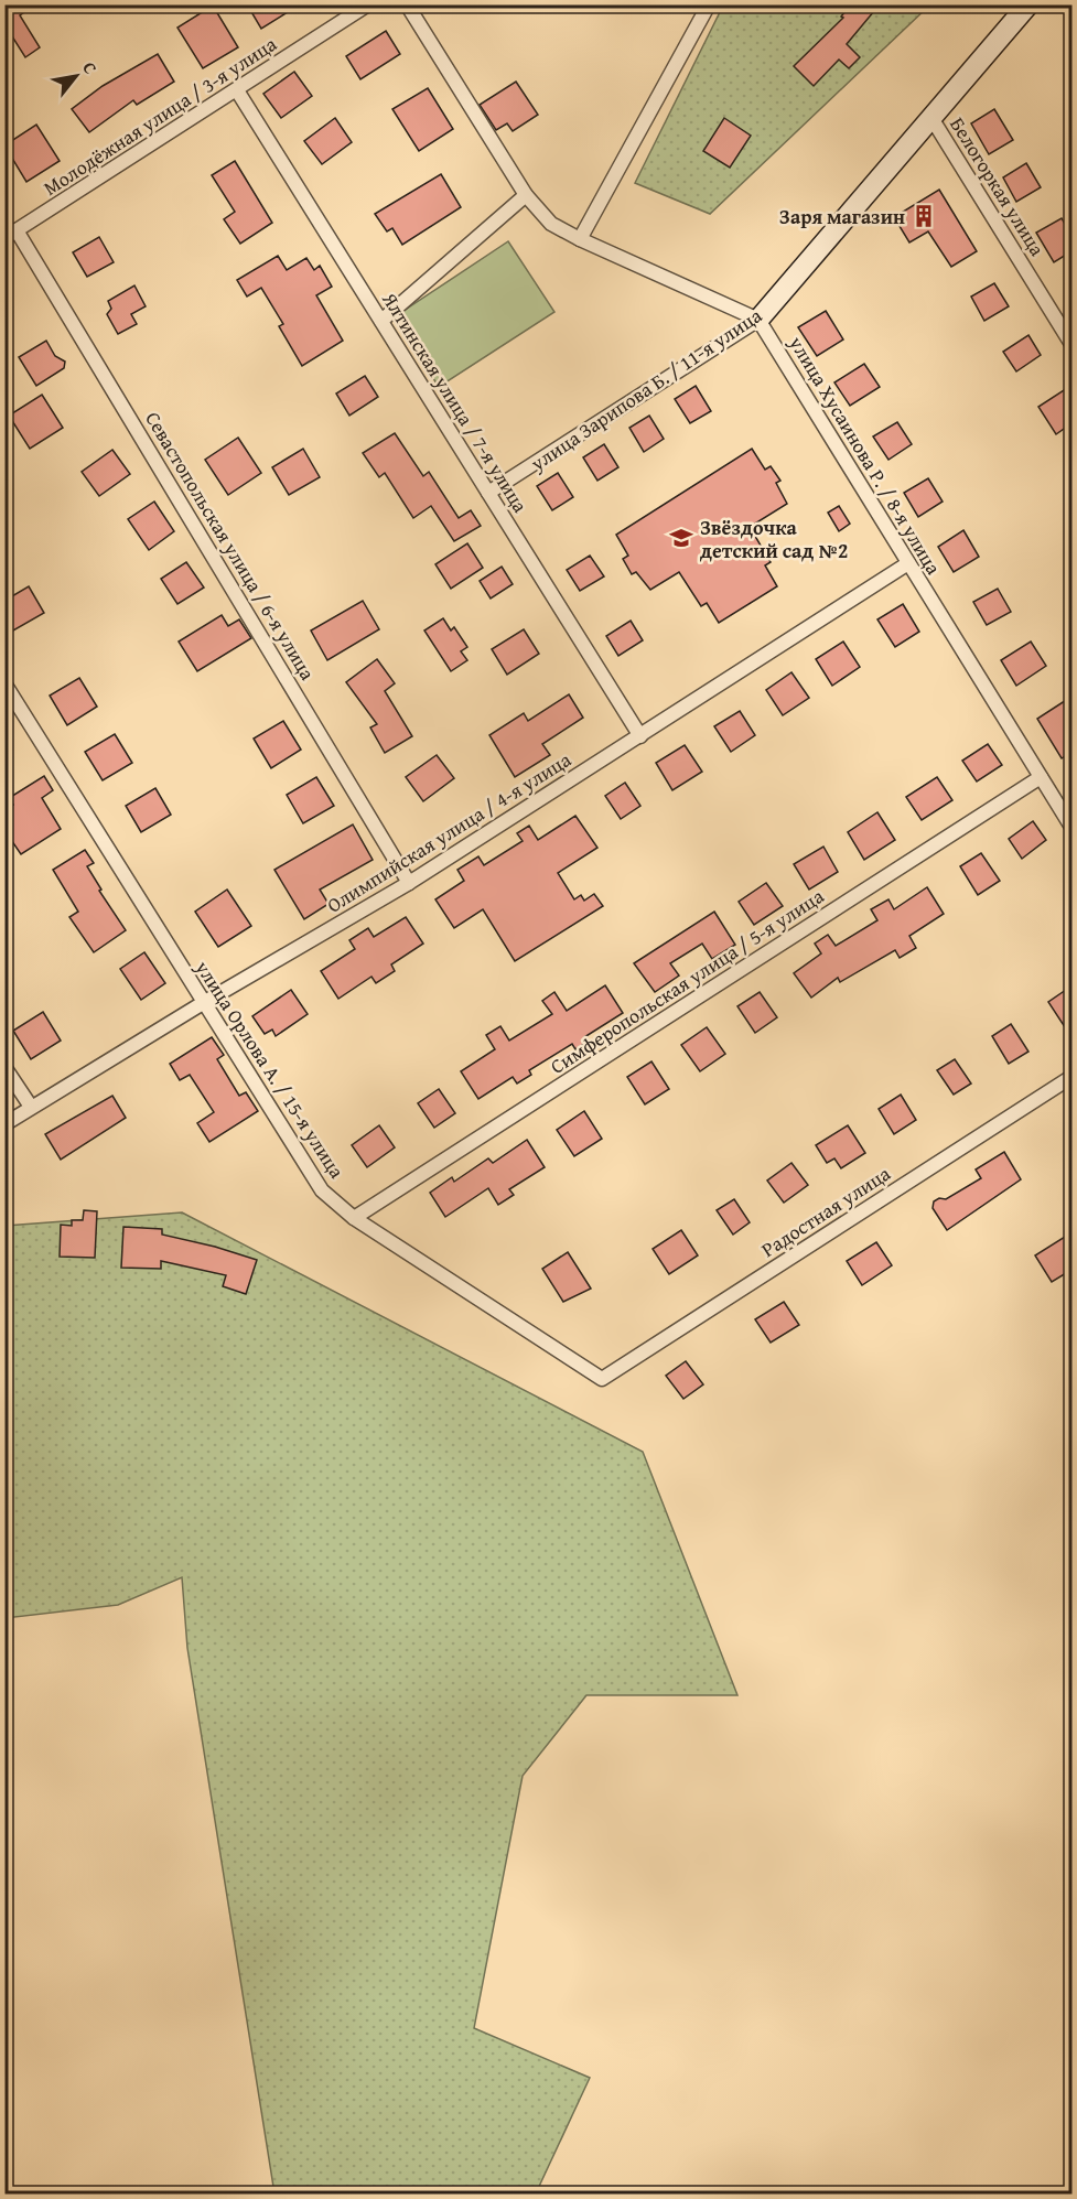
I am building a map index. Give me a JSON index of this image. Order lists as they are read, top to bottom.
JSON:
{
  "streets": {
    "street": [
      "Молодёжная улица / 3-я улица",
      "Белогоркая улица",
      "улица Зарипова Б. / 11-я улица",
      "Ялтинская улица / 7-я улица",
      "улица Хусаинова Р. / 8-я улица",
      "Севастопольская улица / 6-я улица",
      "Олимпийская улица / 4-я улица",
      "Симферопольская улица / 5-я улица",
      "улица Орлова А. / 15-я улица",
      "Радостная улица"
    ]
  },
  "crossings": [
    ["Молодёжная улица / 3-я улица", "Ялтинская улица / 7-я улица"],
    ["Молодёжная улица / 3-я улица", "Севастопольская улица / 6-я улица"],
    ["Белогоркая улица", "улица Зарипова Б. / 11-я улица"],
    ["улица Зарипова Б. / 11-я улица", "Ялтинская улица / 7-я улица"],
    ["улица Зарипова Б. / 11-я улица", "улица Хусаинова Р. / 8-я улица"],
    ["Ялтинская улица / 7-я улица", "Олимпийская улица / 4-я улица"],
    ["улица Хусаинова Р. / 8-я улица", "Олимпийская улица / 4-я улица"],
    ["улица Хусаинова Р. / 8-я улица", "Симферопольская улица / 5-я улица"],
    ["Севастопольская улица / 6-я улица", "Олимпийская улица / 4-я улица"],
    ["Олимпийская улица / 4-я улица", "улица Орлова А. / 15-я улица"],
    ["Симферопольская улица / 5-я улица", "улица Орлова А. / 15-я улица"],
    ["улица Орлова А. / 15-я улица", "Радостная улица"]
  ],
  "places": {
    "building": ["Заря магазин"],
    "school or university": ["Звёздочка детский сад №2"]
  },
  "north": "top right"
}
